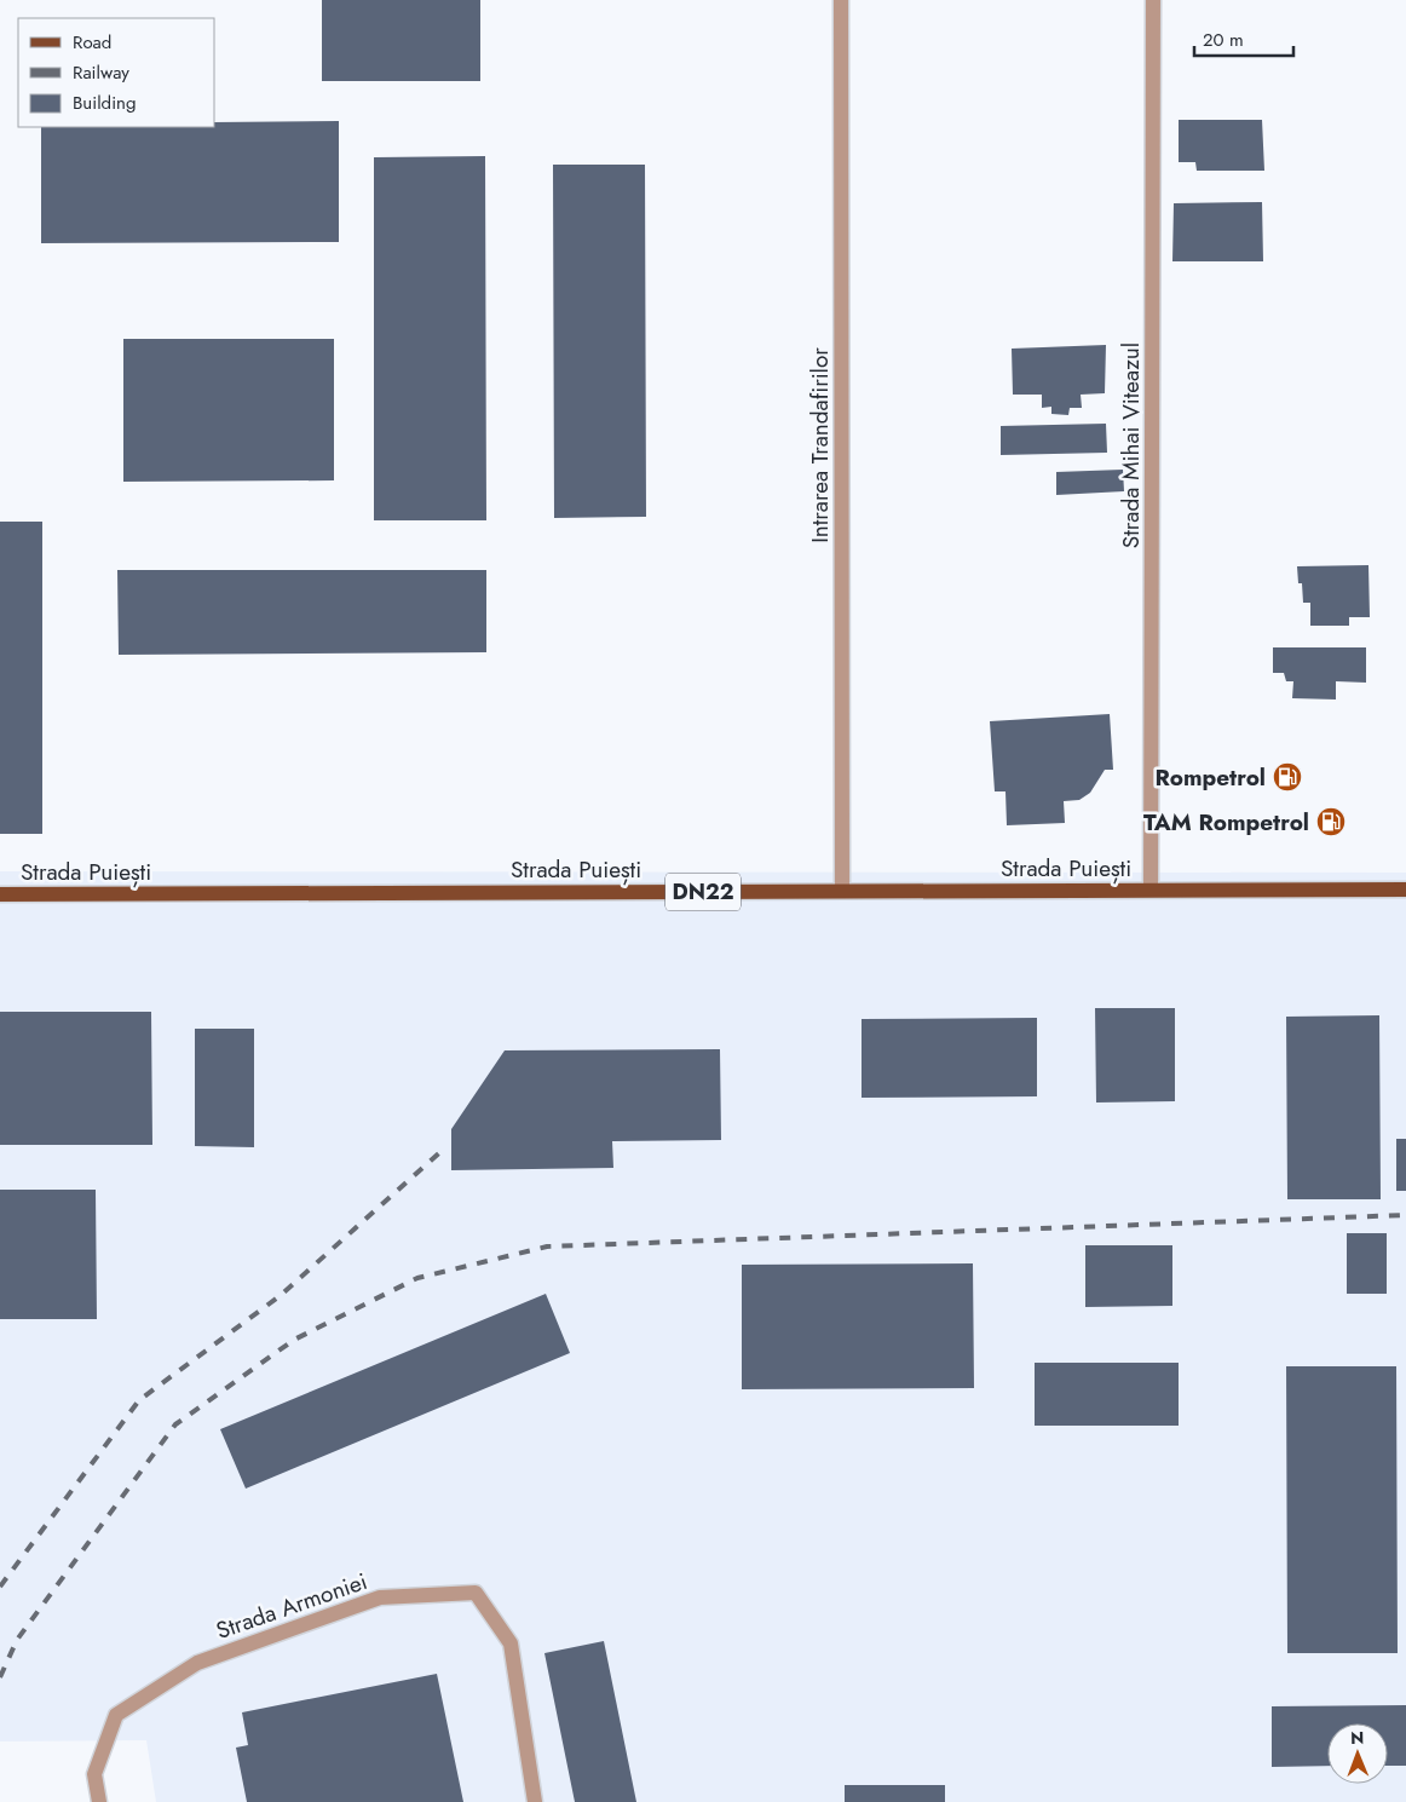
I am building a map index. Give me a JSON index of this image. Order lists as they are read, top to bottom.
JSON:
{
  "streets": {
    "main road": ["Strada Puiești", "DN22"],
    "street": ["Intrarea Trandafirilor", "Strada Mihai Viteazul", "Strada Armoniei"]
  },
  "crossings": [
    ["Intrarea Trandafirilor", "Strada Puiești"],
    ["Strada Mihai Viteazul", "Strada Puiești"]
  ],
  "places": {
    "fuel station": ["Rompetrol", "TAM Rompetrol"]
  },
  "legend": ["Road", "Railway", "Building"],
  "scale_bar": "20 m",
  "north": "top"
}
